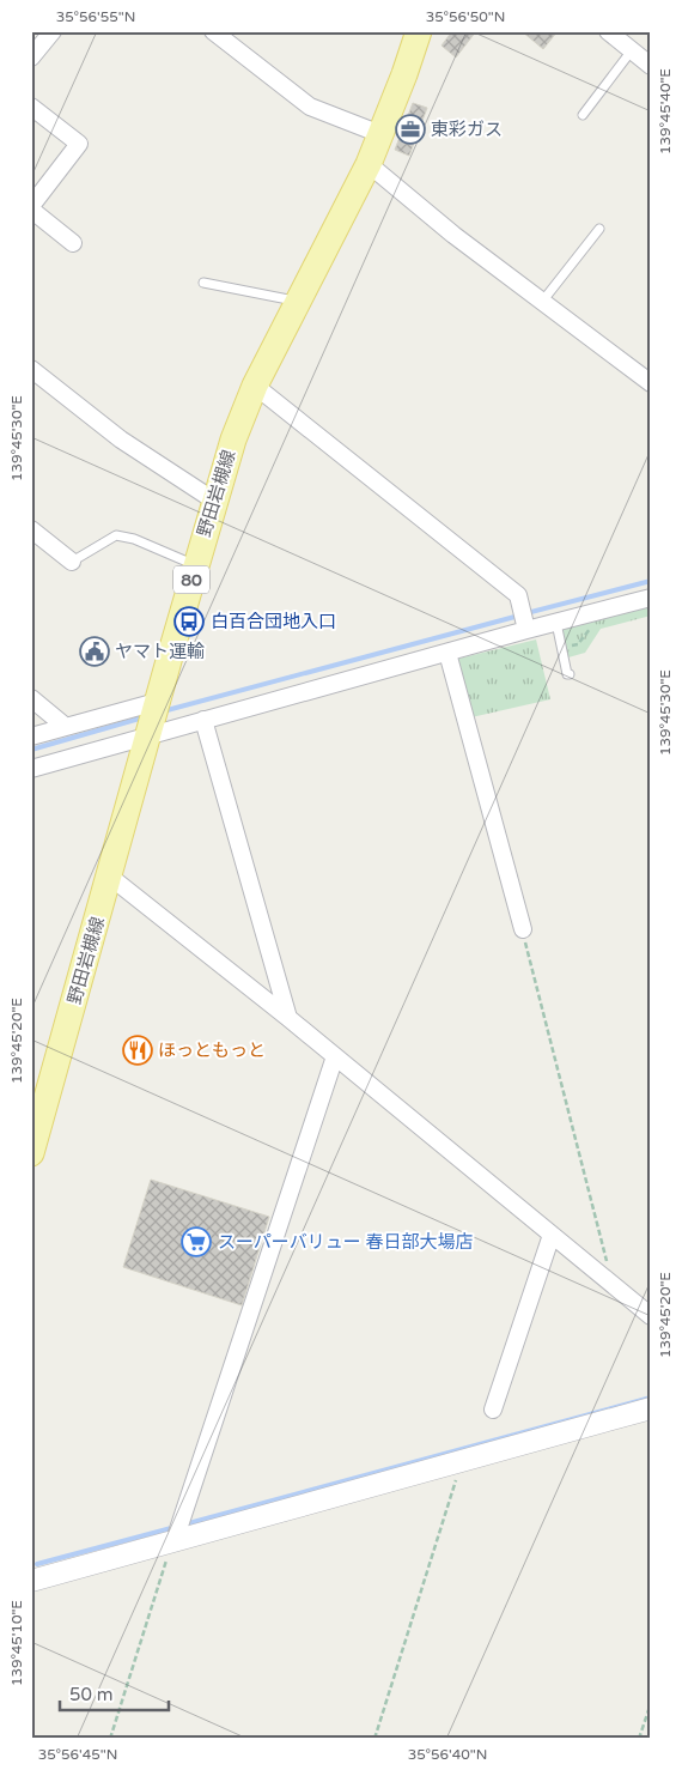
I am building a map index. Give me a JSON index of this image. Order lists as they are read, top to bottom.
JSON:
{
  "streets": {
    "main road": ["野田岩槻線", "80"]
  },
  "places": {
    "office": ["東彩ガス"],
    "bus stop": ["白百合団地入口"],
    "public building": ["ヤマト運輸"],
    "restaurant": ["ほっともっと"],
    "supermarket": ["スーパーバリュー 春日部大場店"]
  },
  "scale_bar": "50 m",
  "coordinates": [
    "35°56'55\"N",
    "35°56'50\"N",
    "139°45'40\"E",
    "139°45'30\"E",
    "139°45'20\"E",
    "139°45'10\"E",
    "35°56'45\"N",
    "35°56'40\"N"
  ]
}
